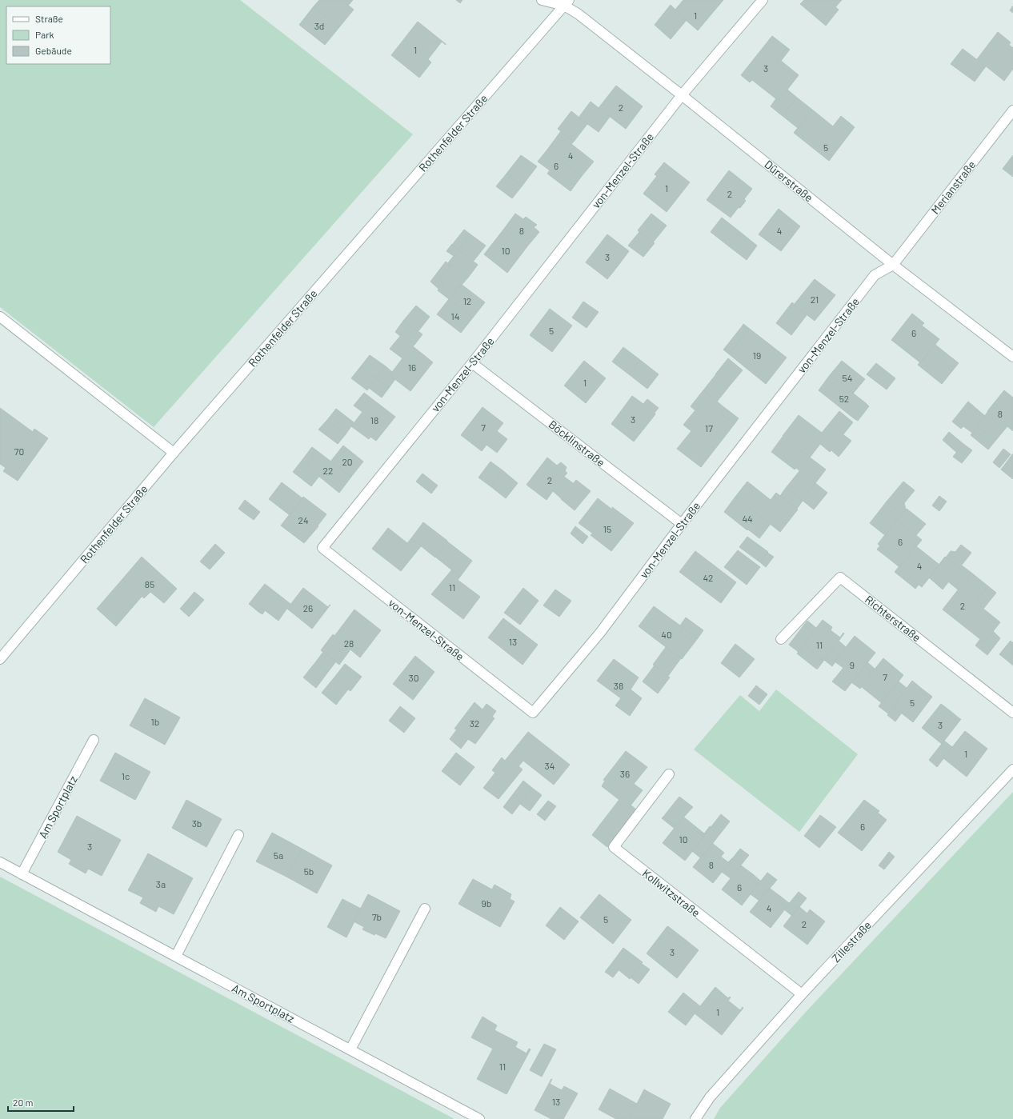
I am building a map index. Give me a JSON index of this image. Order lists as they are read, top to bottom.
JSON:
{
  "streets": {
    "street": [
      "Rothenfelder Straße",
      "von-Menzel-Straße",
      "Dürerstraße",
      "Merianstraße",
      "Böcklinstraße",
      "Richterstraße",
      "Am Sportplatz",
      "Kollwitzstraße",
      "Zillestraße"
    ]
  },
  "crossings": [
    ["Rothenfelder Straße", "Dürerstraße"],
    ["von-Menzel-Straße", "Dürerstraße"],
    ["von-Menzel-Straße", "Merianstraße"],
    ["von-Menzel-Straße", "Böcklinstraße"],
    ["Dürerstraße", "Merianstraße"],
    ["Kollwitzstraße", "Zillestraße"]
  ],
  "house_numbers": [
    "1",
    "3d",
    "1",
    "3",
    "2",
    "5",
    "4",
    "6",
    "1",
    "2",
    "8",
    "4",
    "10",
    "3",
    "21",
    "12",
    "14",
    "5",
    "6",
    "19",
    "16",
    "54",
    "1",
    "52",
    "8",
    "3",
    "18",
    "7",
    "17",
    "70",
    "20",
    "22",
    "2",
    "44",
    "24",
    "15",
    "6",
    "4",
    "42",
    "85",
    "11",
    "2",
    "26",
    "40",
    "13",
    "28",
    "11",
    "9",
    "7",
    "30",
    "38",
    "5",
    "1b",
    "32",
    "3",
    "1",
    "34",
    "36",
    "1c",
    "3b",
    "6",
    "10",
    "3",
    "5a",
    "8",
    "5b",
    "3a",
    "6",
    "9b",
    "4",
    "7b",
    "5",
    "2",
    "3",
    "1",
    "11",
    "13"
  ],
  "legend": ["Straße", "Park", "Gebäude"],
  "scale_bar": "20 m"
}
